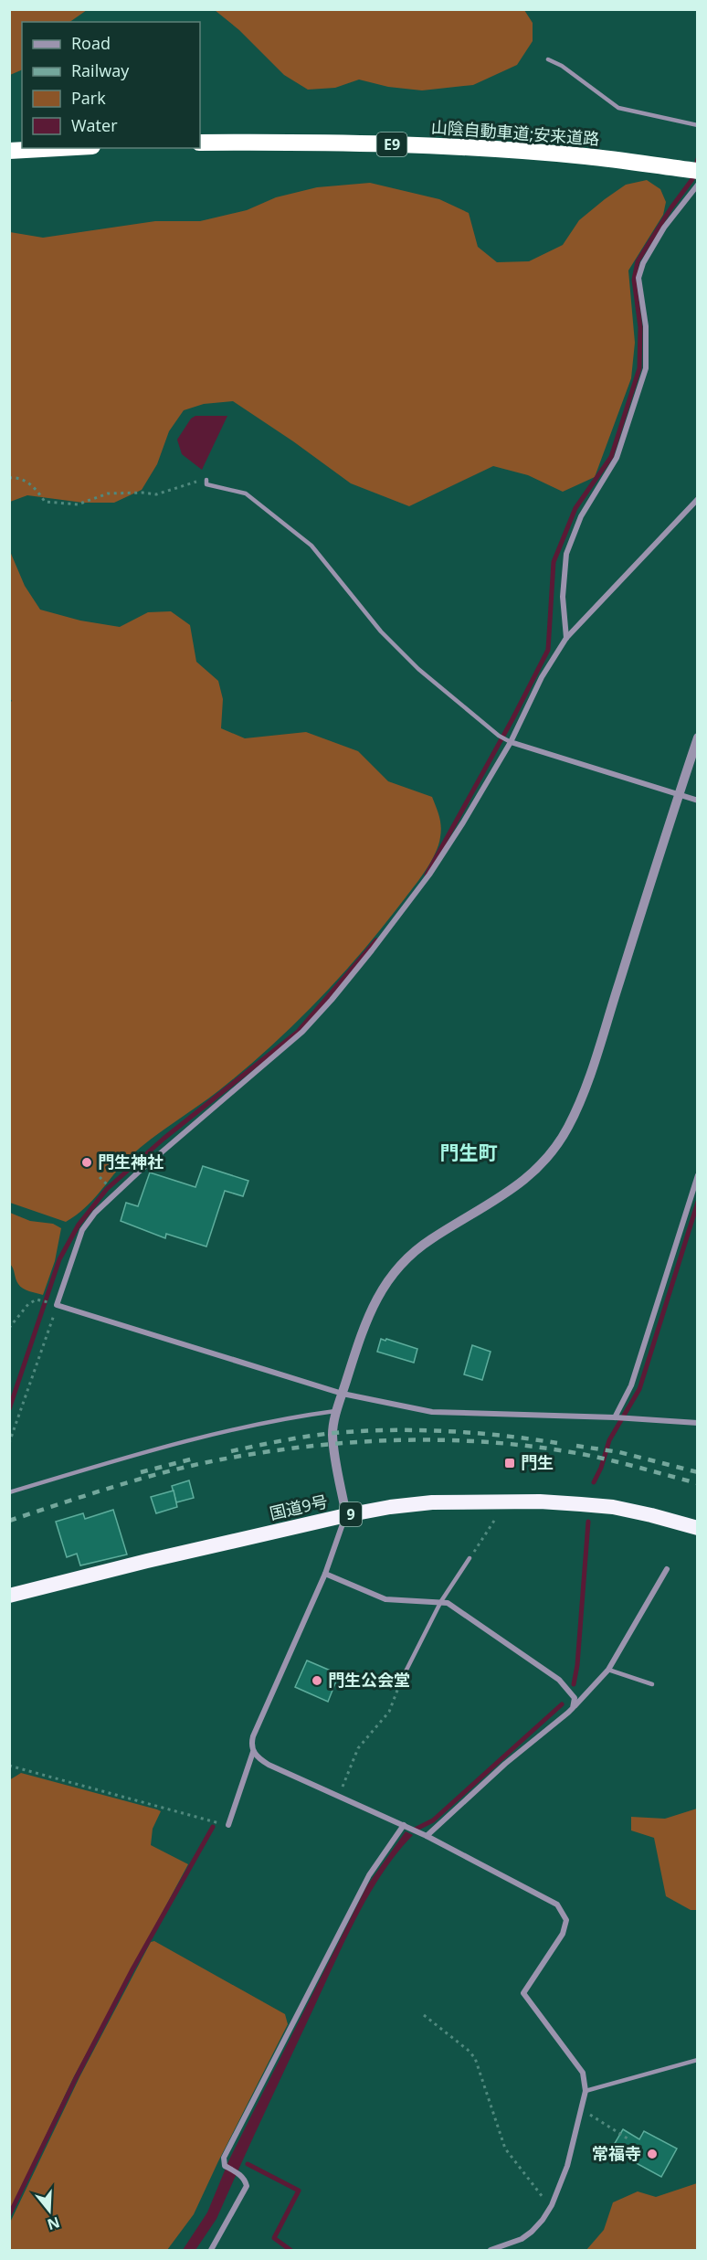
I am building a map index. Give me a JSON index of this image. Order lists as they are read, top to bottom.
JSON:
{
  "streets": {
    "highway": [
      "山陰自動車道;安来道路",
      "E9",
      "国道9号",
      "9"
    ]
  },
  "districts": ["門生町"],
  "places": {
    "other": ["門生神社", "門生公会堂", "常福寺"],
    "transit": ["門生"]
  },
  "legend": [
    "Road",
    "Railway",
    "Park",
    "Water"
  ],
  "north": "bottom"
}
